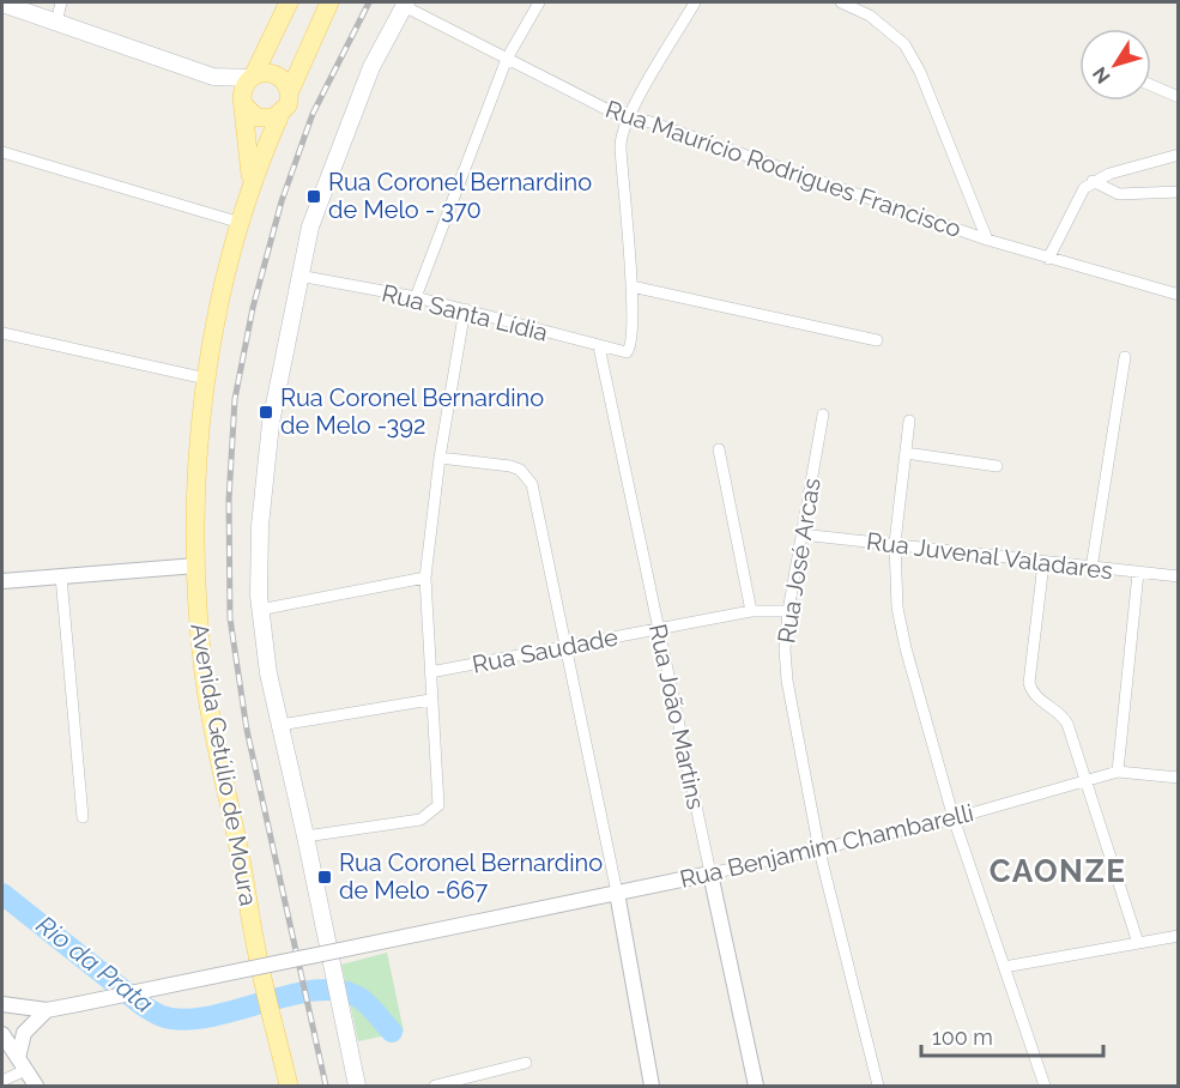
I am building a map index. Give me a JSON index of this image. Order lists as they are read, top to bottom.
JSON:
{
  "streets": {
    "main road": ["Avenida Getúlio de Moura"],
    "street": [
      "Rua Maurício Rodrigues Francisco",
      "Rua Santa Lídia",
      "Rua Juvenal Valadares",
      "Rua José Arcas",
      "Rua Saudade",
      "Rua João Martins",
      "Rua Benjamim Chambarelli"
    ]
  },
  "crossings": [
    ["Rua Santa Lídia", "Rua João Martins"],
    ["Rua Juvenal Valadares", "Rua José Arcas"],
    ["Rua José Arcas", "Rua Saudade"],
    ["Rua José Arcas", "Rua Benjamim Chambarelli"],
    ["Rua Saudade", "Rua João Martins"],
    ["Rua João Martins", "Rua Benjamim Chambarelli"]
  ],
  "districts": ["CAONZE"],
  "water": ["Rio da Prata"],
  "places": {
    "transit": ["Rua Coronel Bernardino de Melo - 370", "Rua Coronel Bernardino de Melo -392", "Rua Coronel Bernardino de Melo -667"]
  },
  "scale_bar": "100 m",
  "north": "bottom left"
}
